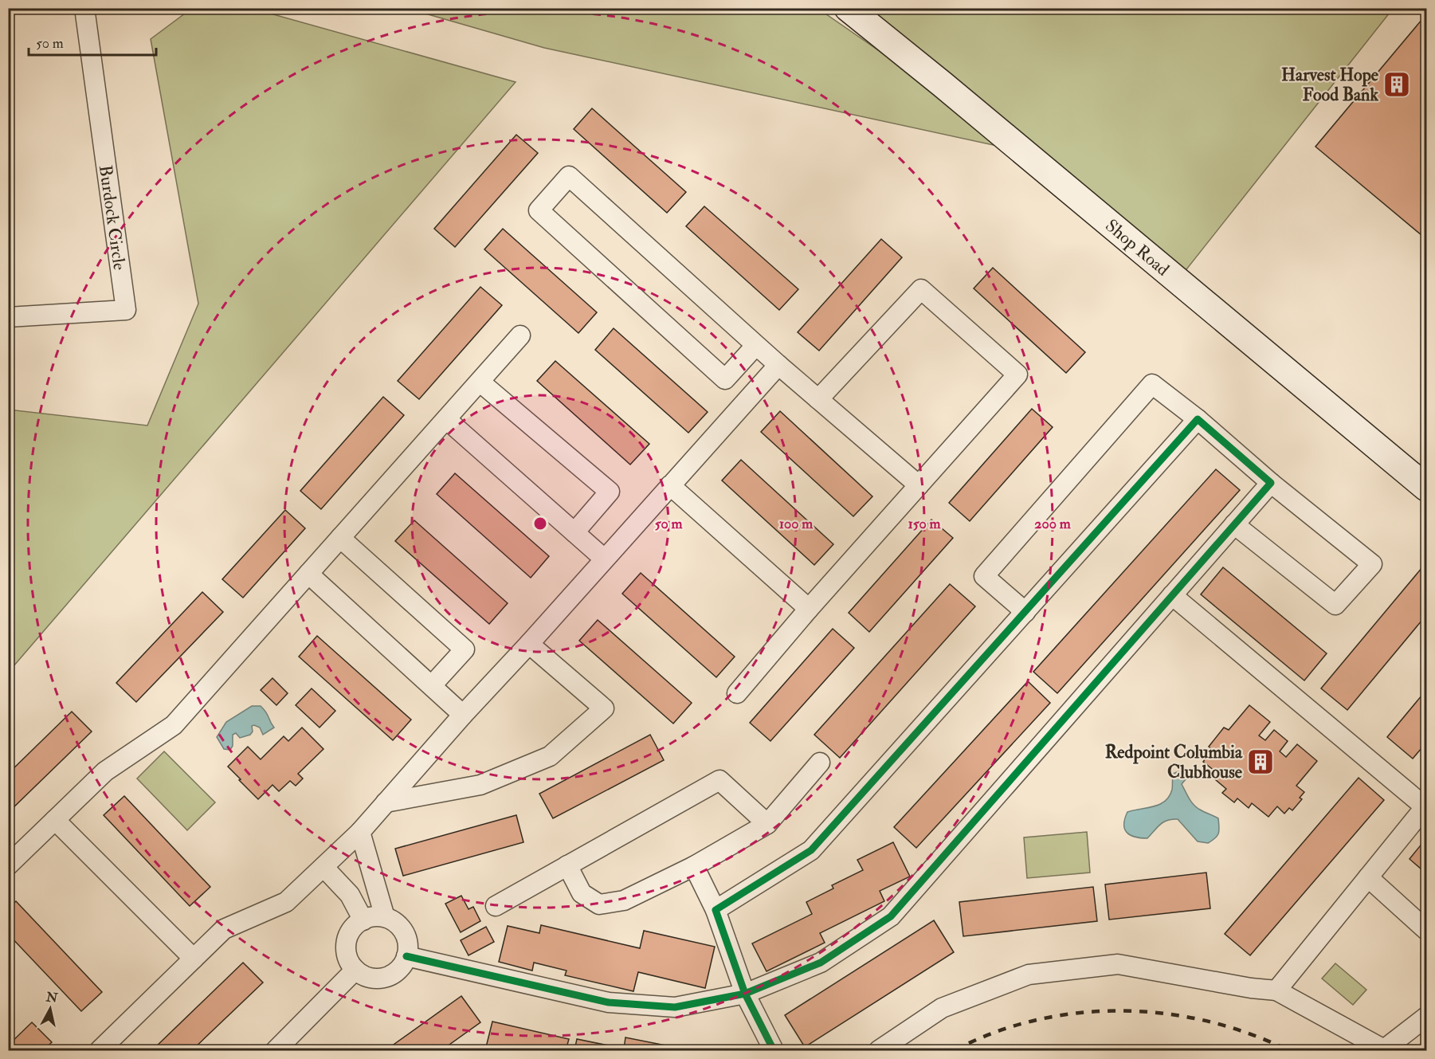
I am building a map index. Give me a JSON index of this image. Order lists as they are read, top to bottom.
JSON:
{
  "streets": {
    "street": ["Burdock Circle", "Shop Road"]
  },
  "places": {
    "building": ["Harvest Hope Food Bank", "Redpoint Columbia Clubhouse"]
  },
  "scale_bar": "50 m",
  "north": "top",
  "rings": [
    "50 m",
    "100 m",
    "150 m",
    "200 m"
  ]
}
